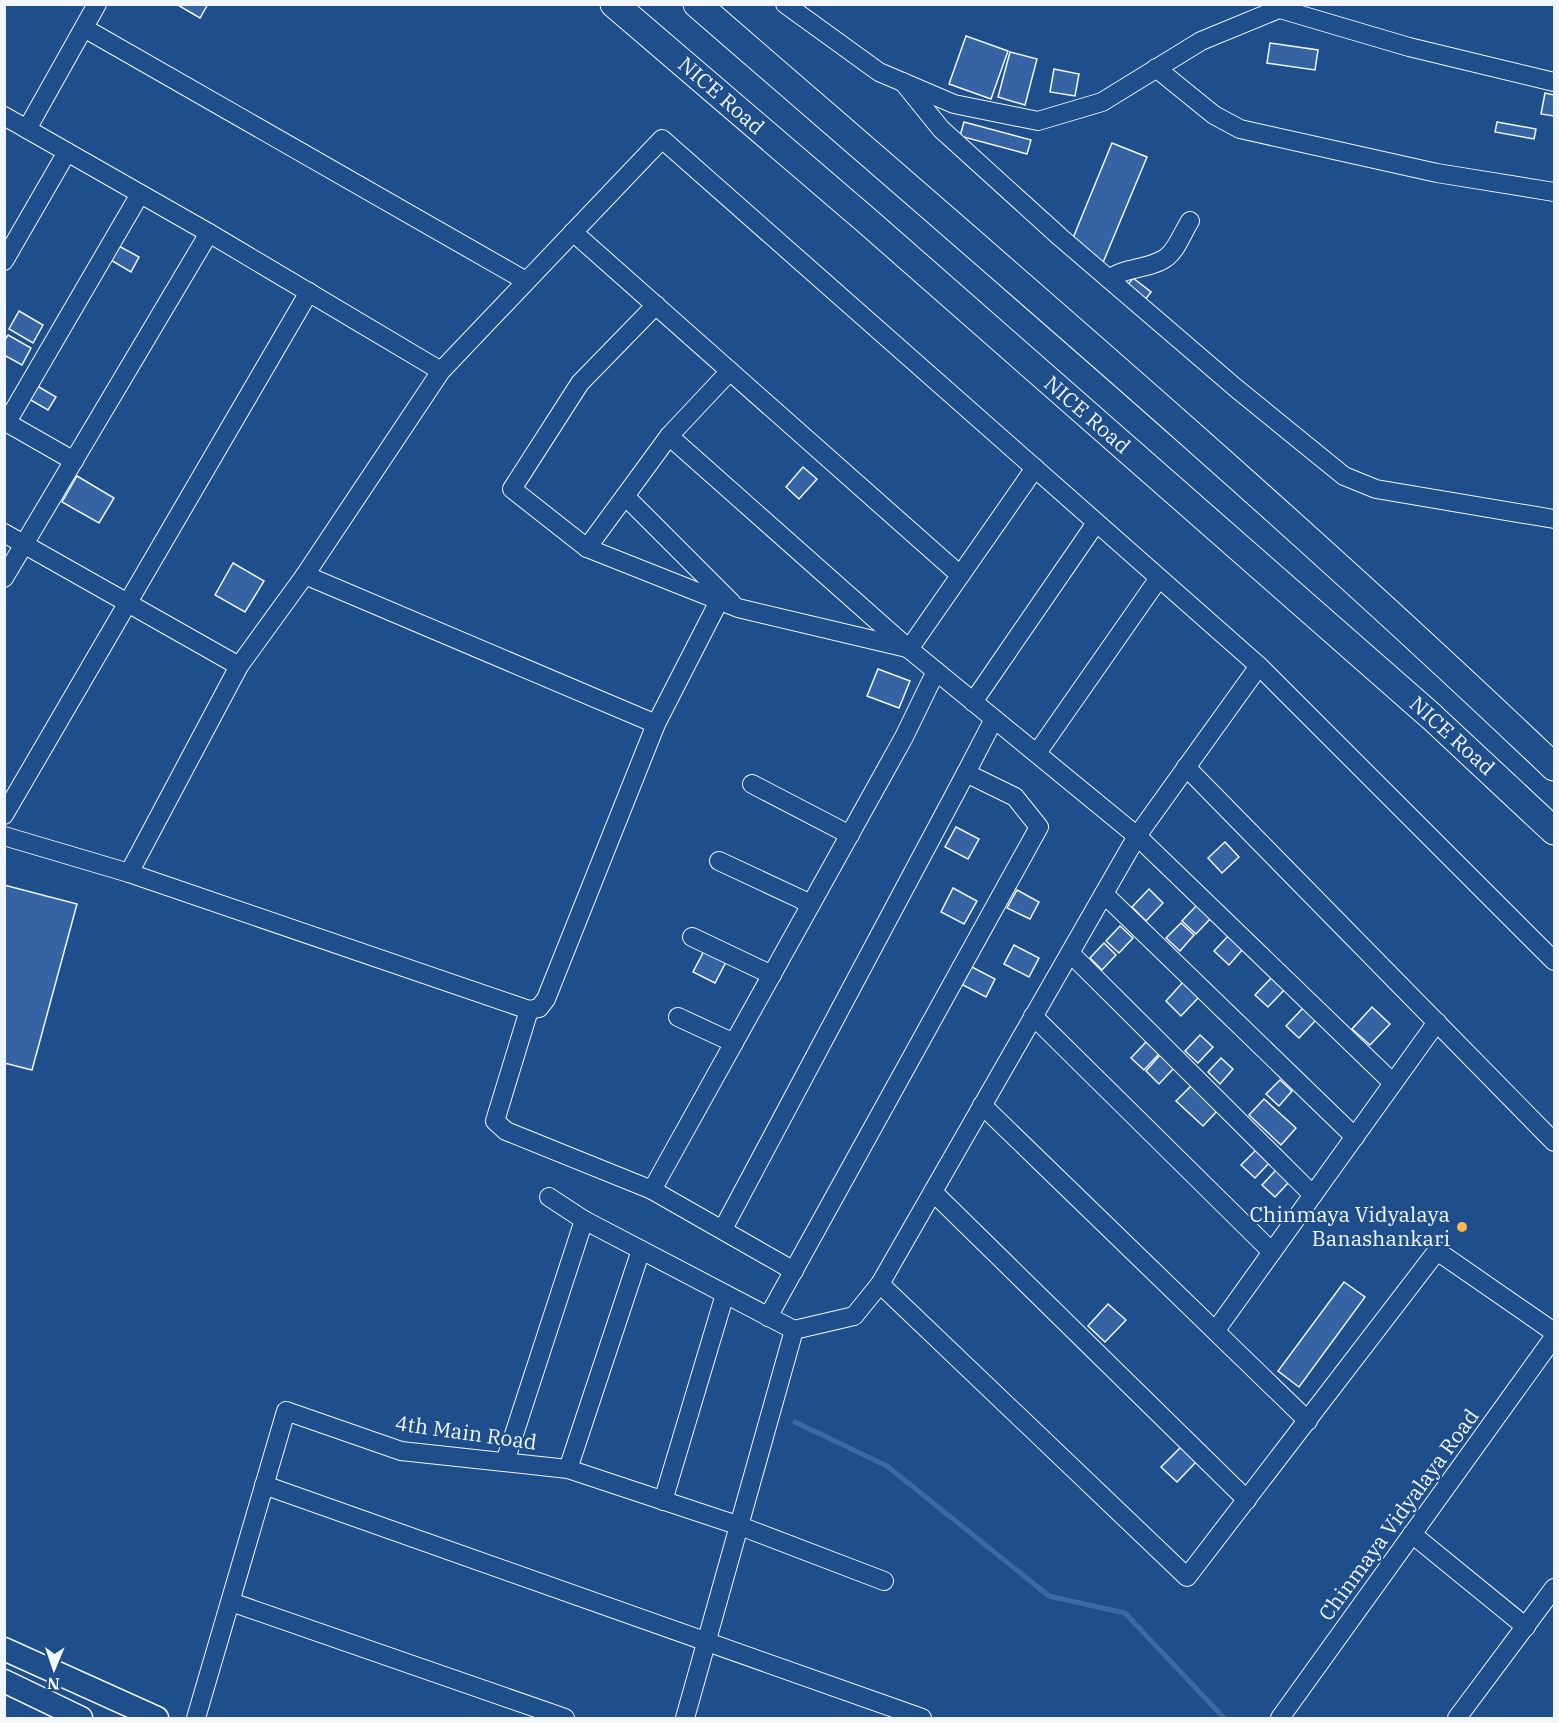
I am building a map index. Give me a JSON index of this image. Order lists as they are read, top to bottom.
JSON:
{
  "streets": {
    "highway": ["NICE Road"],
    "street": ["4th Main Road", "Chinmaya Vidyalaya Road"]
  },
  "places": ["Chinmaya Vidyalaya Banashankari"],
  "north": "bottom"
}
